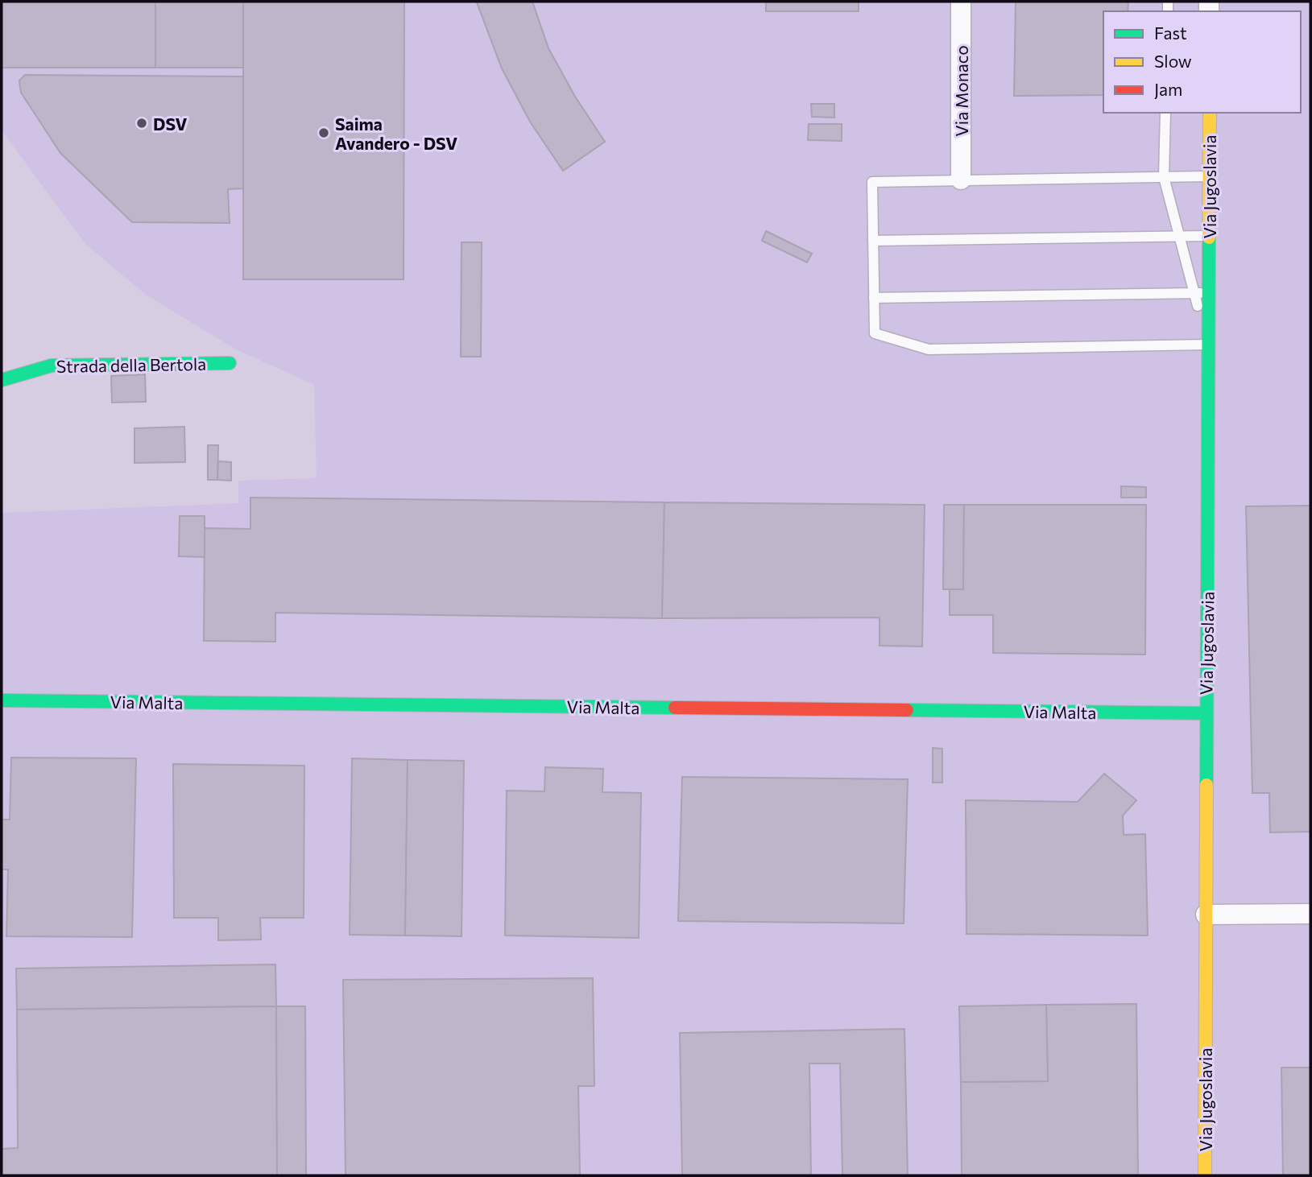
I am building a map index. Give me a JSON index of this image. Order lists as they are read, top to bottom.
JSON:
{
  "streets": {
    "street": [
      "Via Monaco",
      "Via Jugoslavia",
      "Strada della Bertola",
      "Via Malta"
    ]
  },
  "crossings": [
    ["Via Jugoslavia", "Via Malta"]
  ],
  "places": ["DSV", "Saima Avandero - DSV"],
  "legend": ["Fast", "Slow", "Jam"]
}
